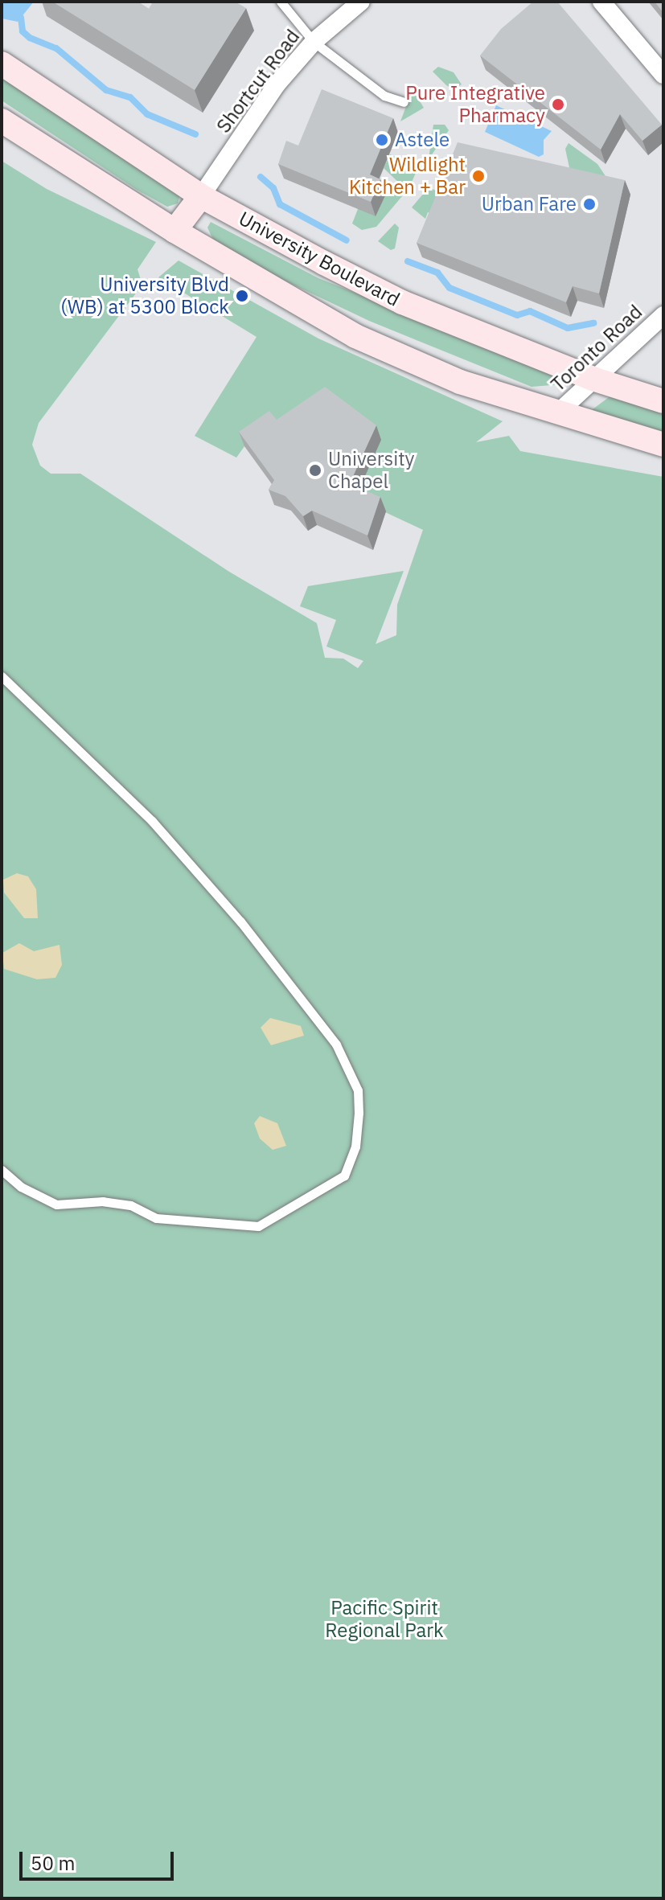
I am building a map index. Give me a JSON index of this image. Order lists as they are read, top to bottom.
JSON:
{
  "streets": {
    "main road": ["University Boulevard"],
    "street": ["Shortcut Road", "Toronto Road"]
  },
  "crossings": [
    ["Shortcut Road", "University Boulevard"],
    ["University Boulevard", "Toronto Road"]
  ],
  "parks": ["Pacific Spirit Regional Park"],
  "places": [
    "Pure Integrative Pharmacy",
    "Astele",
    "Wildlight Kitchen + Bar",
    "Urban Fare",
    "University Blvd (WB) at 5300 Block",
    "University Chapel"
  ],
  "scale_bar": "50 m"
}
